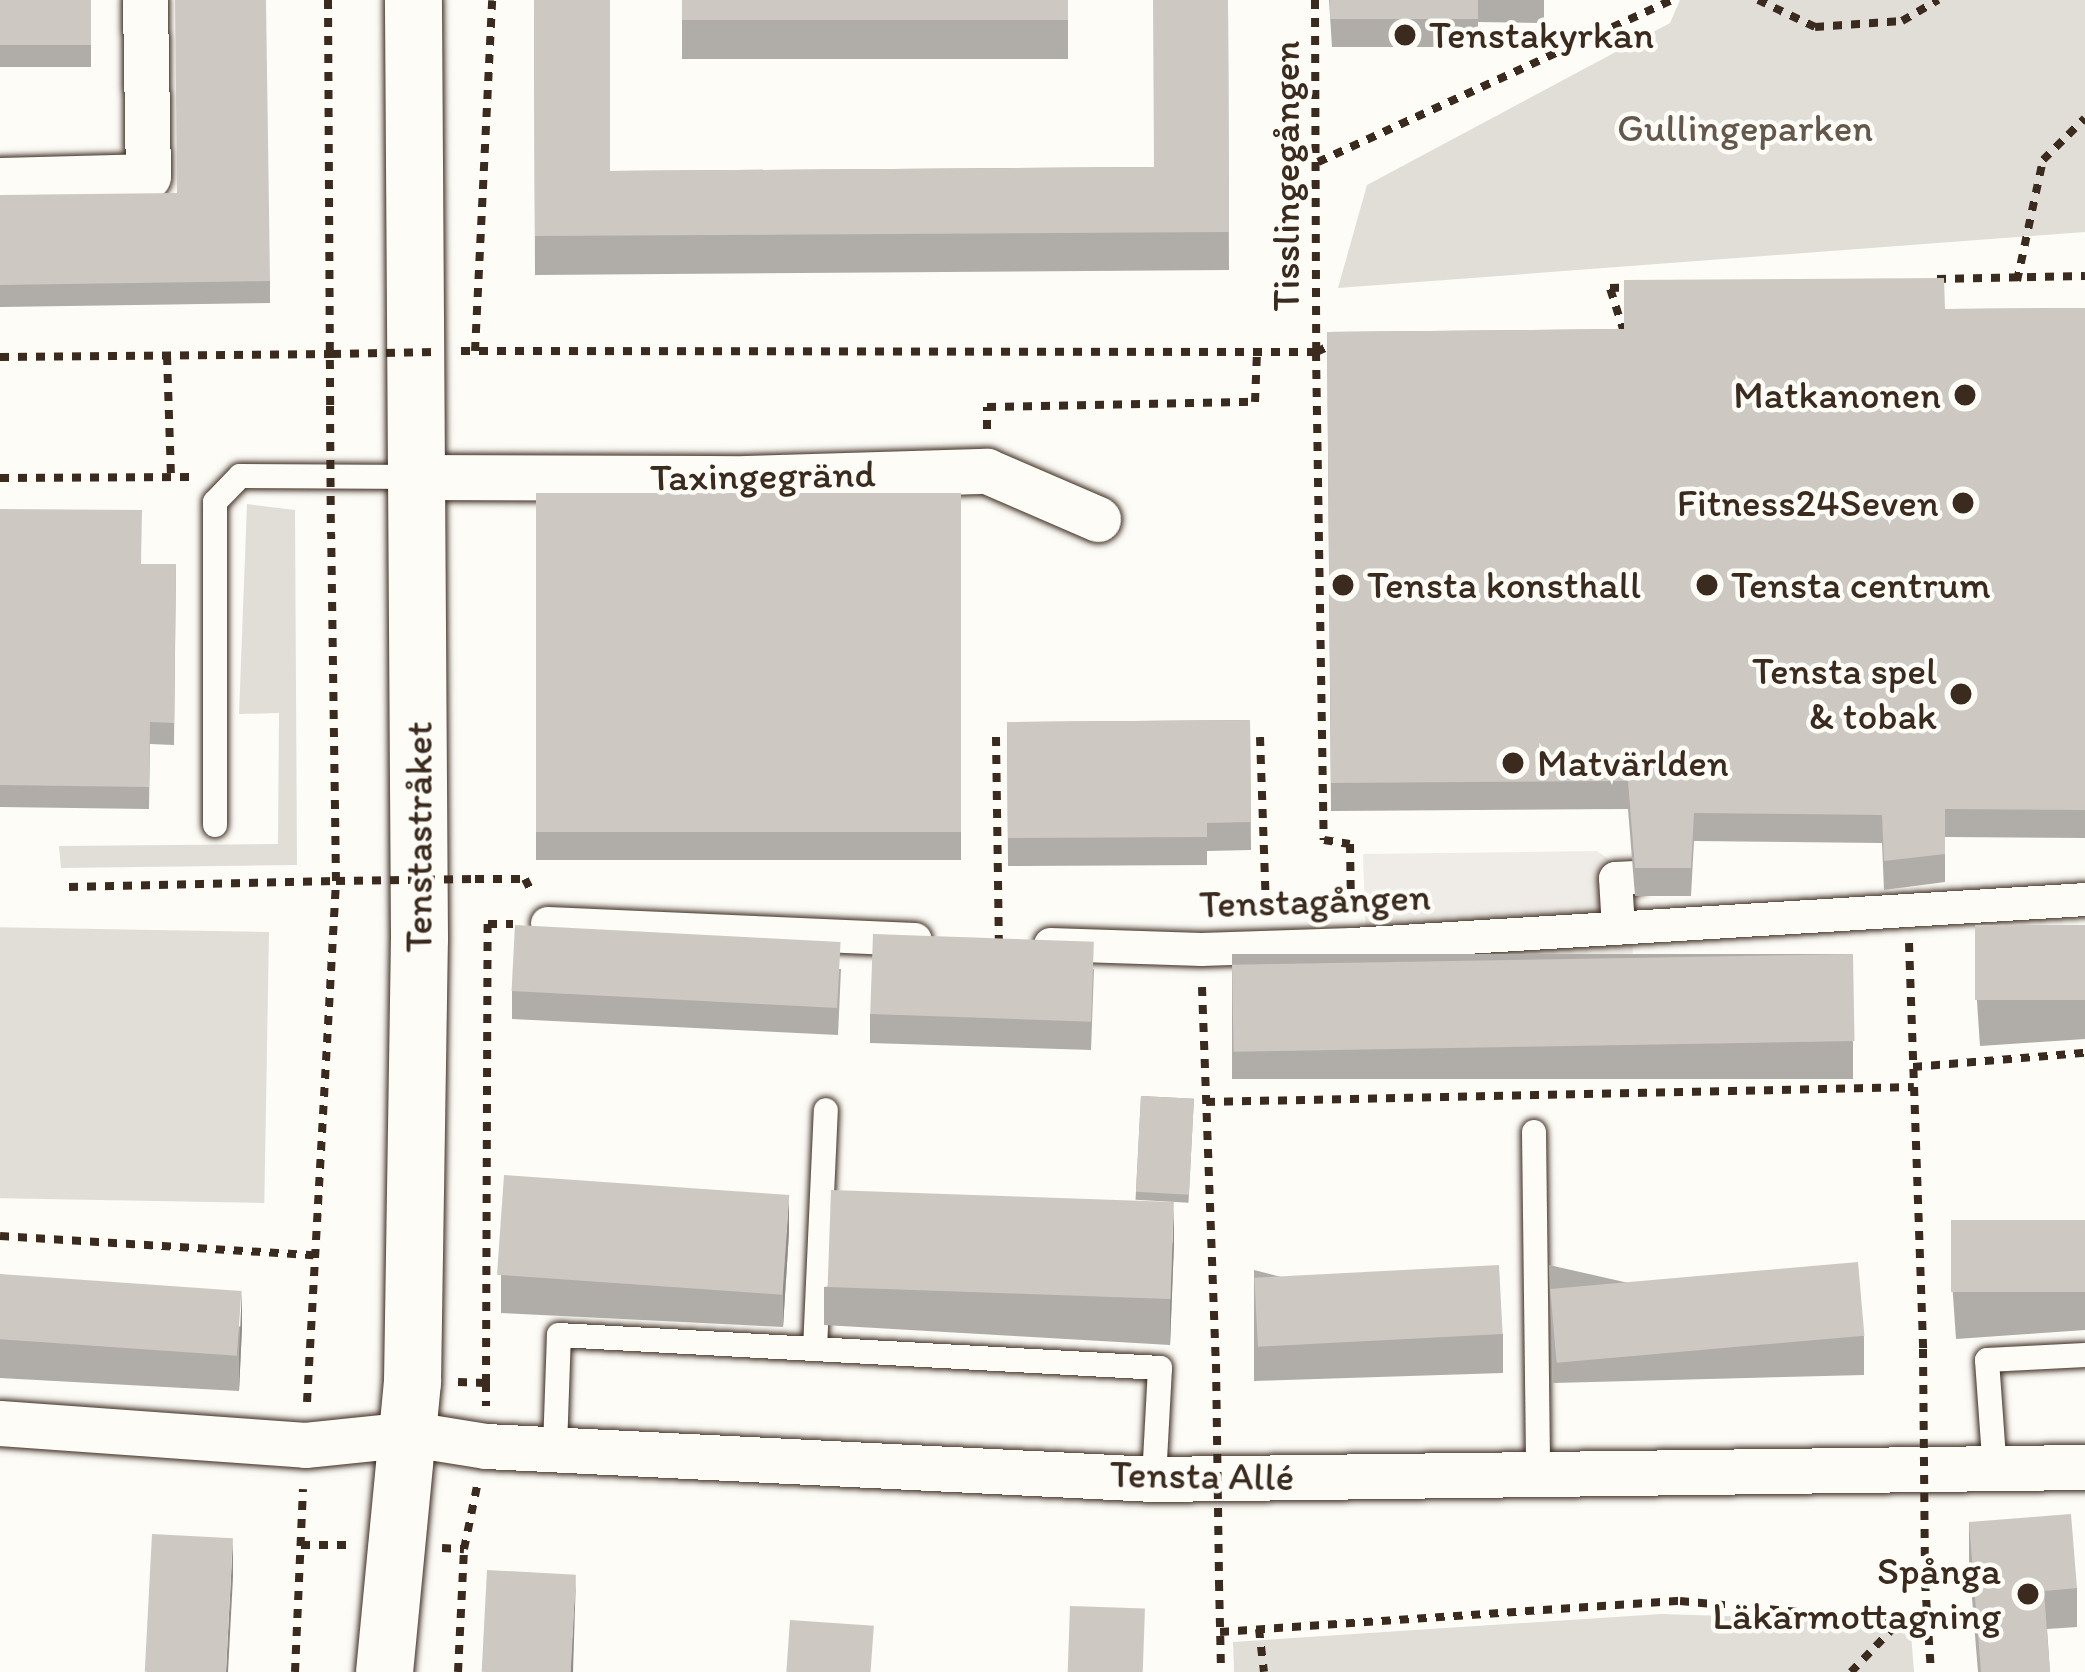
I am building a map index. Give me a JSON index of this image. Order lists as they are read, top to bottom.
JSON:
{
  "streets": {
    "street": [
      "Taxingegränd",
      "Tenstastråket",
      "Tenstagången",
      "Tensta Allé"
    ],
    "path": ["Tisslingegången"]
  },
  "crossings": [
    ["Taxingegränd", "Tenstastråket"],
    ["Tenstastråket", "Tensta Allé"]
  ],
  "parks": ["Gullingeparken"],
  "places": [
    "Tenstakyrkan",
    "Matkanonen",
    "Fitness24Seven",
    "Tensta konsthall",
    "Tensta centrum",
    "Tensta spel & tobak",
    "Matvärlden",
    "Spånga Läkarmottagning"
  ]
}
